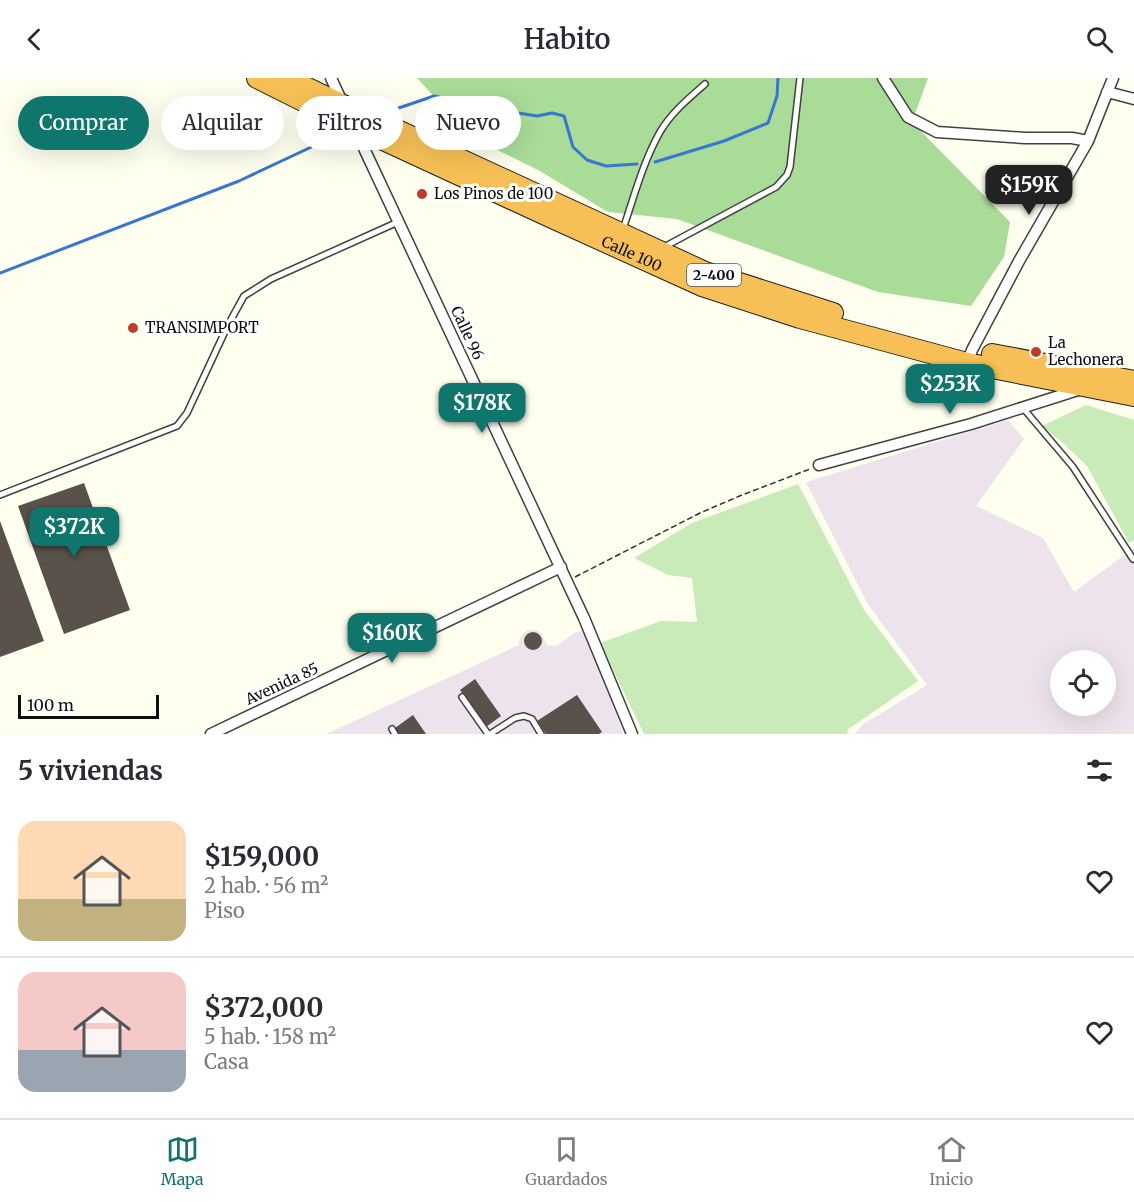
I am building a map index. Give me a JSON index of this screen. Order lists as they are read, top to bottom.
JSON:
{
  "streets": {
    "highway": ["Calle 100", "2-400"],
    "street": ["Calle 96", "Avenida 85"]
  },
  "crossings": [
    ["Calle 96", "Avenida 85"]
  ],
  "places": ["Los Pinos de 100", "TRANSIMPORT", "La Lechonera"],
  "scale_bar": "100 m",
  "page": {
    "header": "Habito",
    "chip": [
      "Comprar",
      "Alquilar",
      "Filtros",
      "Nuevo"
    ],
    "price": [
      "$159K",
      "$253K",
      "$178K",
      "$372K",
      "$160K"
    ],
    "scale": "100 m",
    "heading": "5 viviendas",
    "list": [
      {
        "name": "$159,000",
        "note": "2 hab. · 56 m² · Piso"
      },
      {
        "name": "$372,000",
        "note": "5 hab. · 158 m² · Casa"
      }
    ],
    "tabs": ["Mapa", "Guardados", "Inicio"]
  }
}
